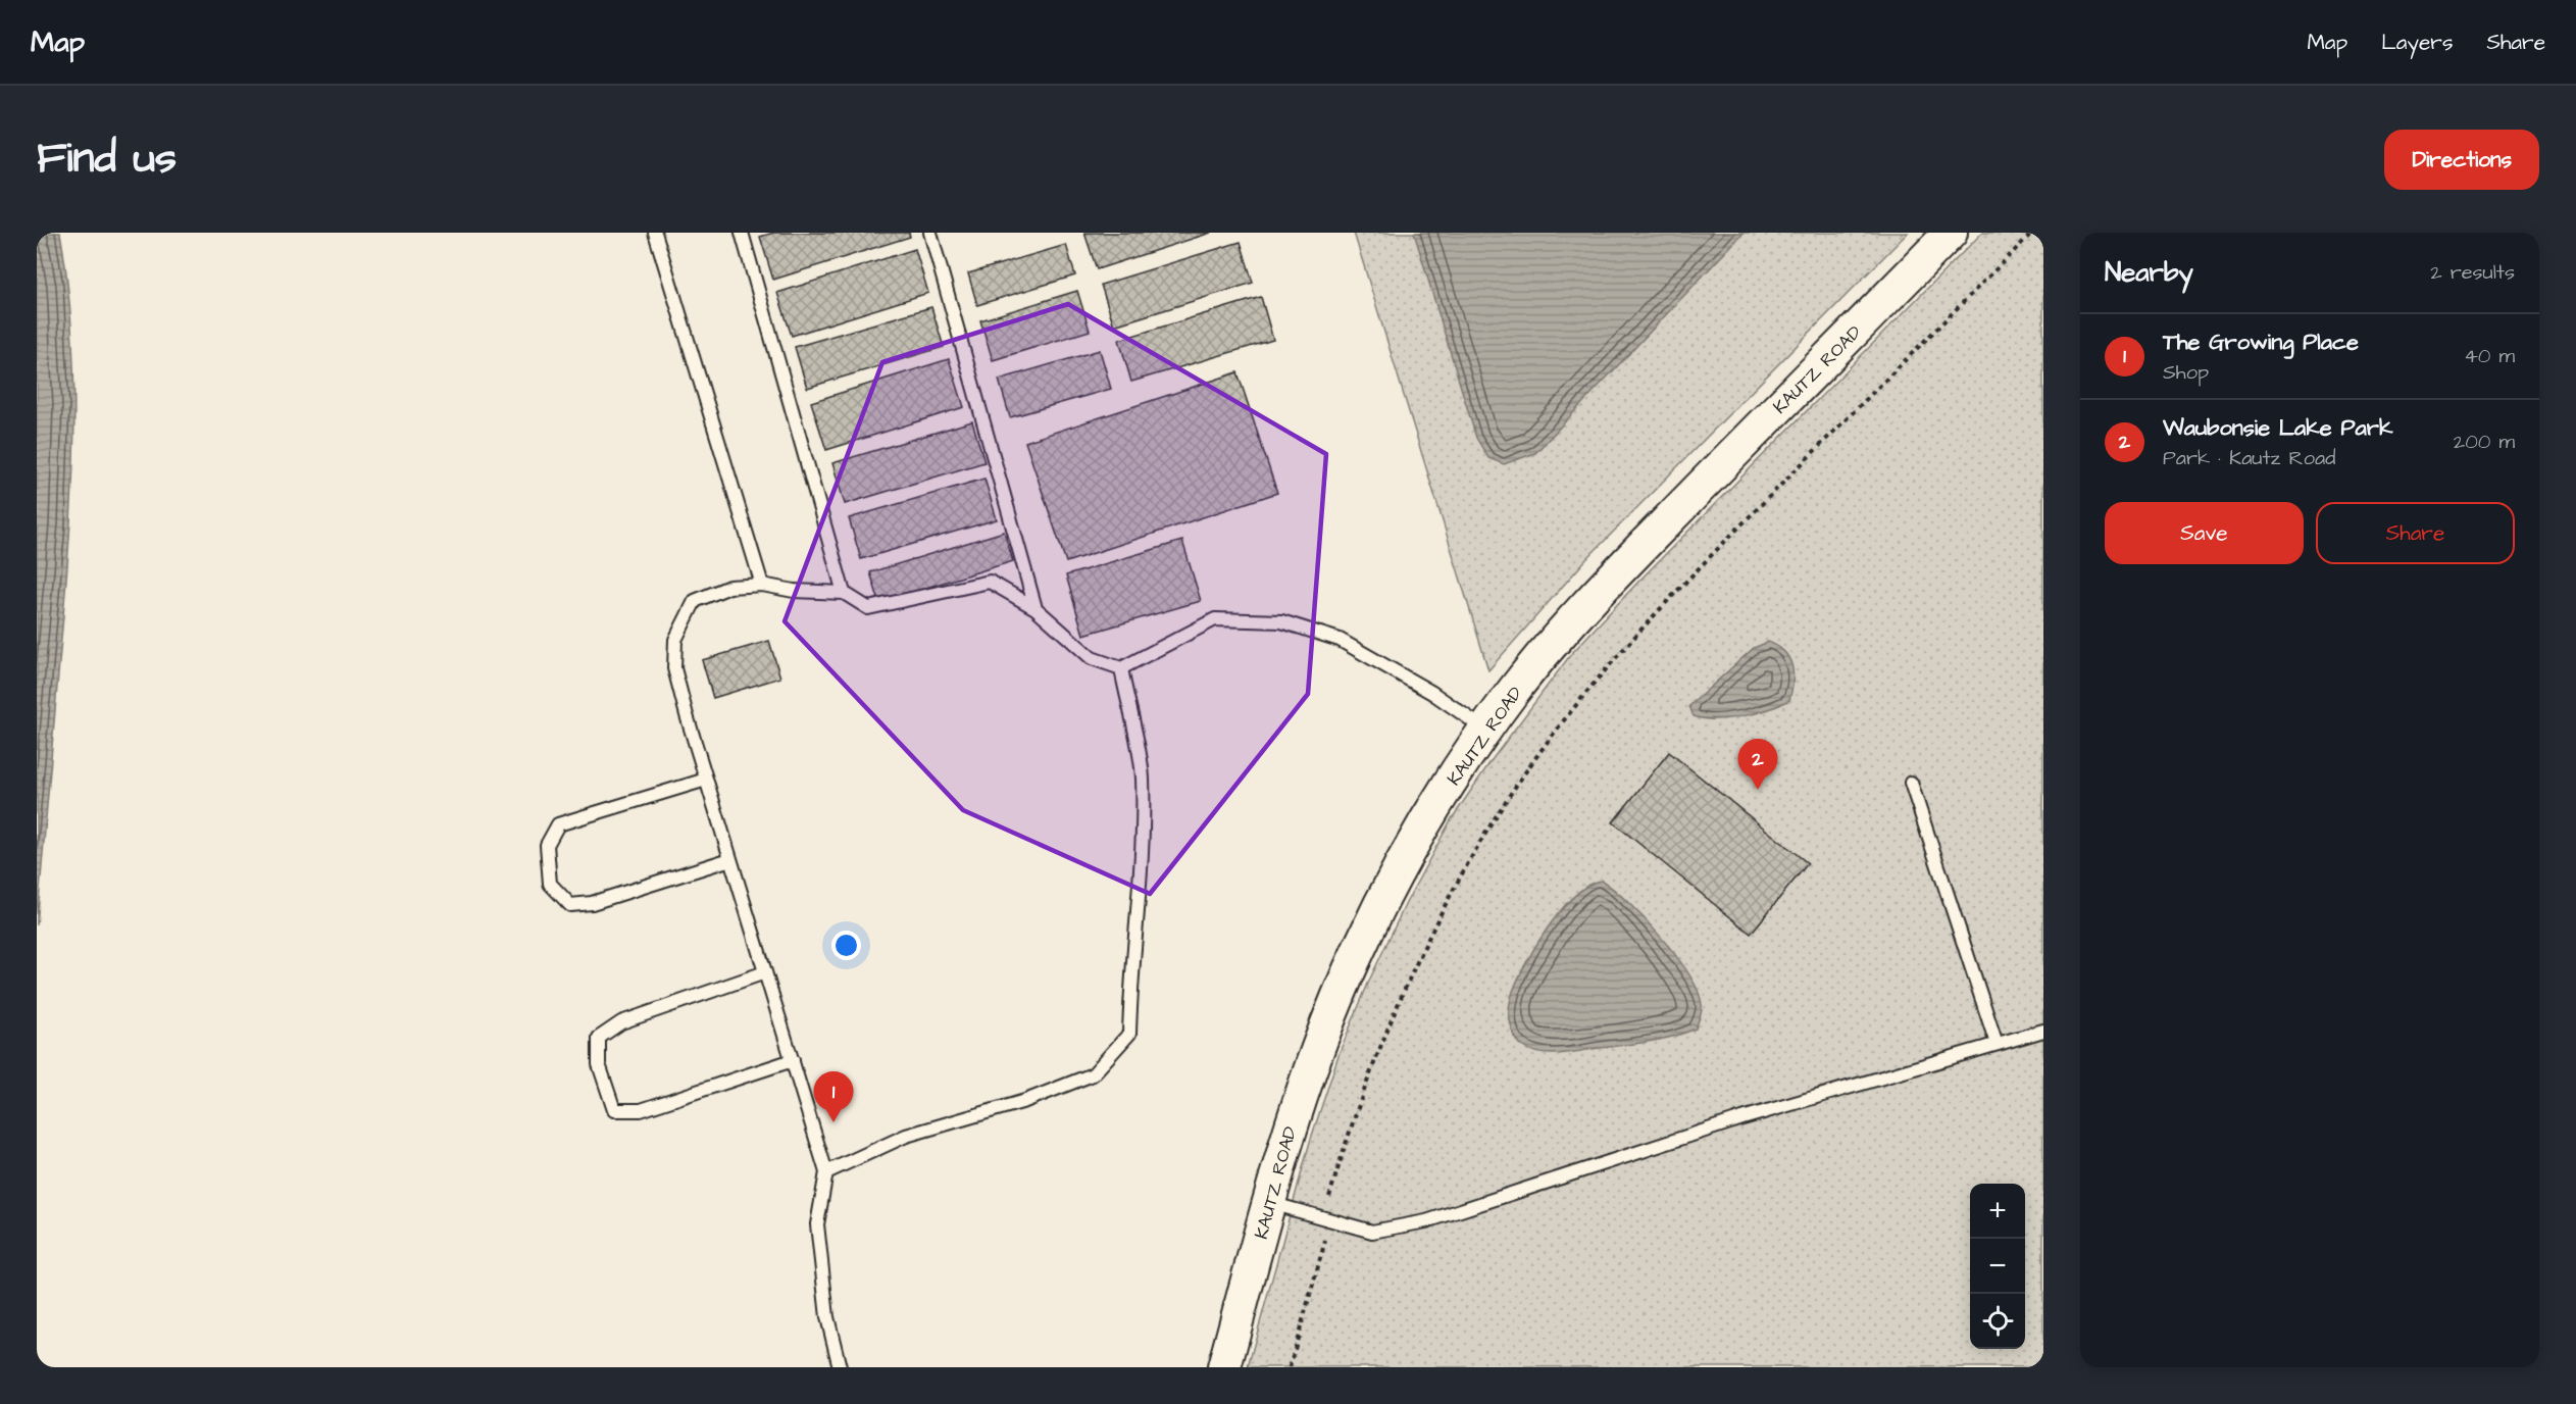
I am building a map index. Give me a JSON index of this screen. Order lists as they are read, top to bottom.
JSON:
{
  "streets": {
    "street": ["KAUTZ ROAD"]
  },
  "page": {
    "header": "Map",
    "nav": ["Map", "Layers", "Share"],
    "title": "Find us",
    "buttons": [
      "Directions",
      ["Save", "Share"]
    ],
    "heading": ["Nearby", "2 results"],
    "list": [
      {
        "mark": "1",
        "name": "The Growing Place",
        "note": "Shop",
        "value": "40 m"
      },
      {
        "mark": "2",
        "name": "Waubonsie Lake Park",
        "note": "Park · Kautz Road",
        "value": "200 m"
      }
    ],
    "pins": ["2", "1"],
    "map_buttons": ["+", "−"]
  }
}
